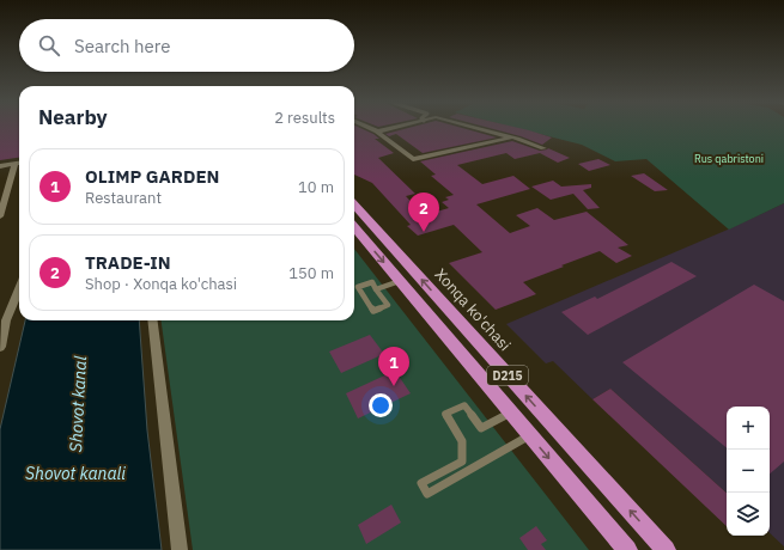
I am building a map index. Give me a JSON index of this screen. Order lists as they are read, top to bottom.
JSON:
{
  "streets": {
    "main road": ["Xonqa ko'chasi", "D215"]
  },
  "water": ["Shovot kanal", "Shovot kanali"],
  "parks": ["Rus qabristoni"],
  "page": {
    "search": "Search here",
    "heading": ["Nearby", "2 results"],
    "list": [
      {
        "mark": "1",
        "name": "OLIMP GARDEN",
        "note": "Restaurant",
        "value": "10 m"
      },
      {
        "mark": "2",
        "name": "TRADE-IN",
        "note": "Shop · Xonqa ko'chasi",
        "value": "150 m"
      }
    ],
    "pins": ["2", "1"],
    "map_buttons": ["+", "−"]
  }
}
